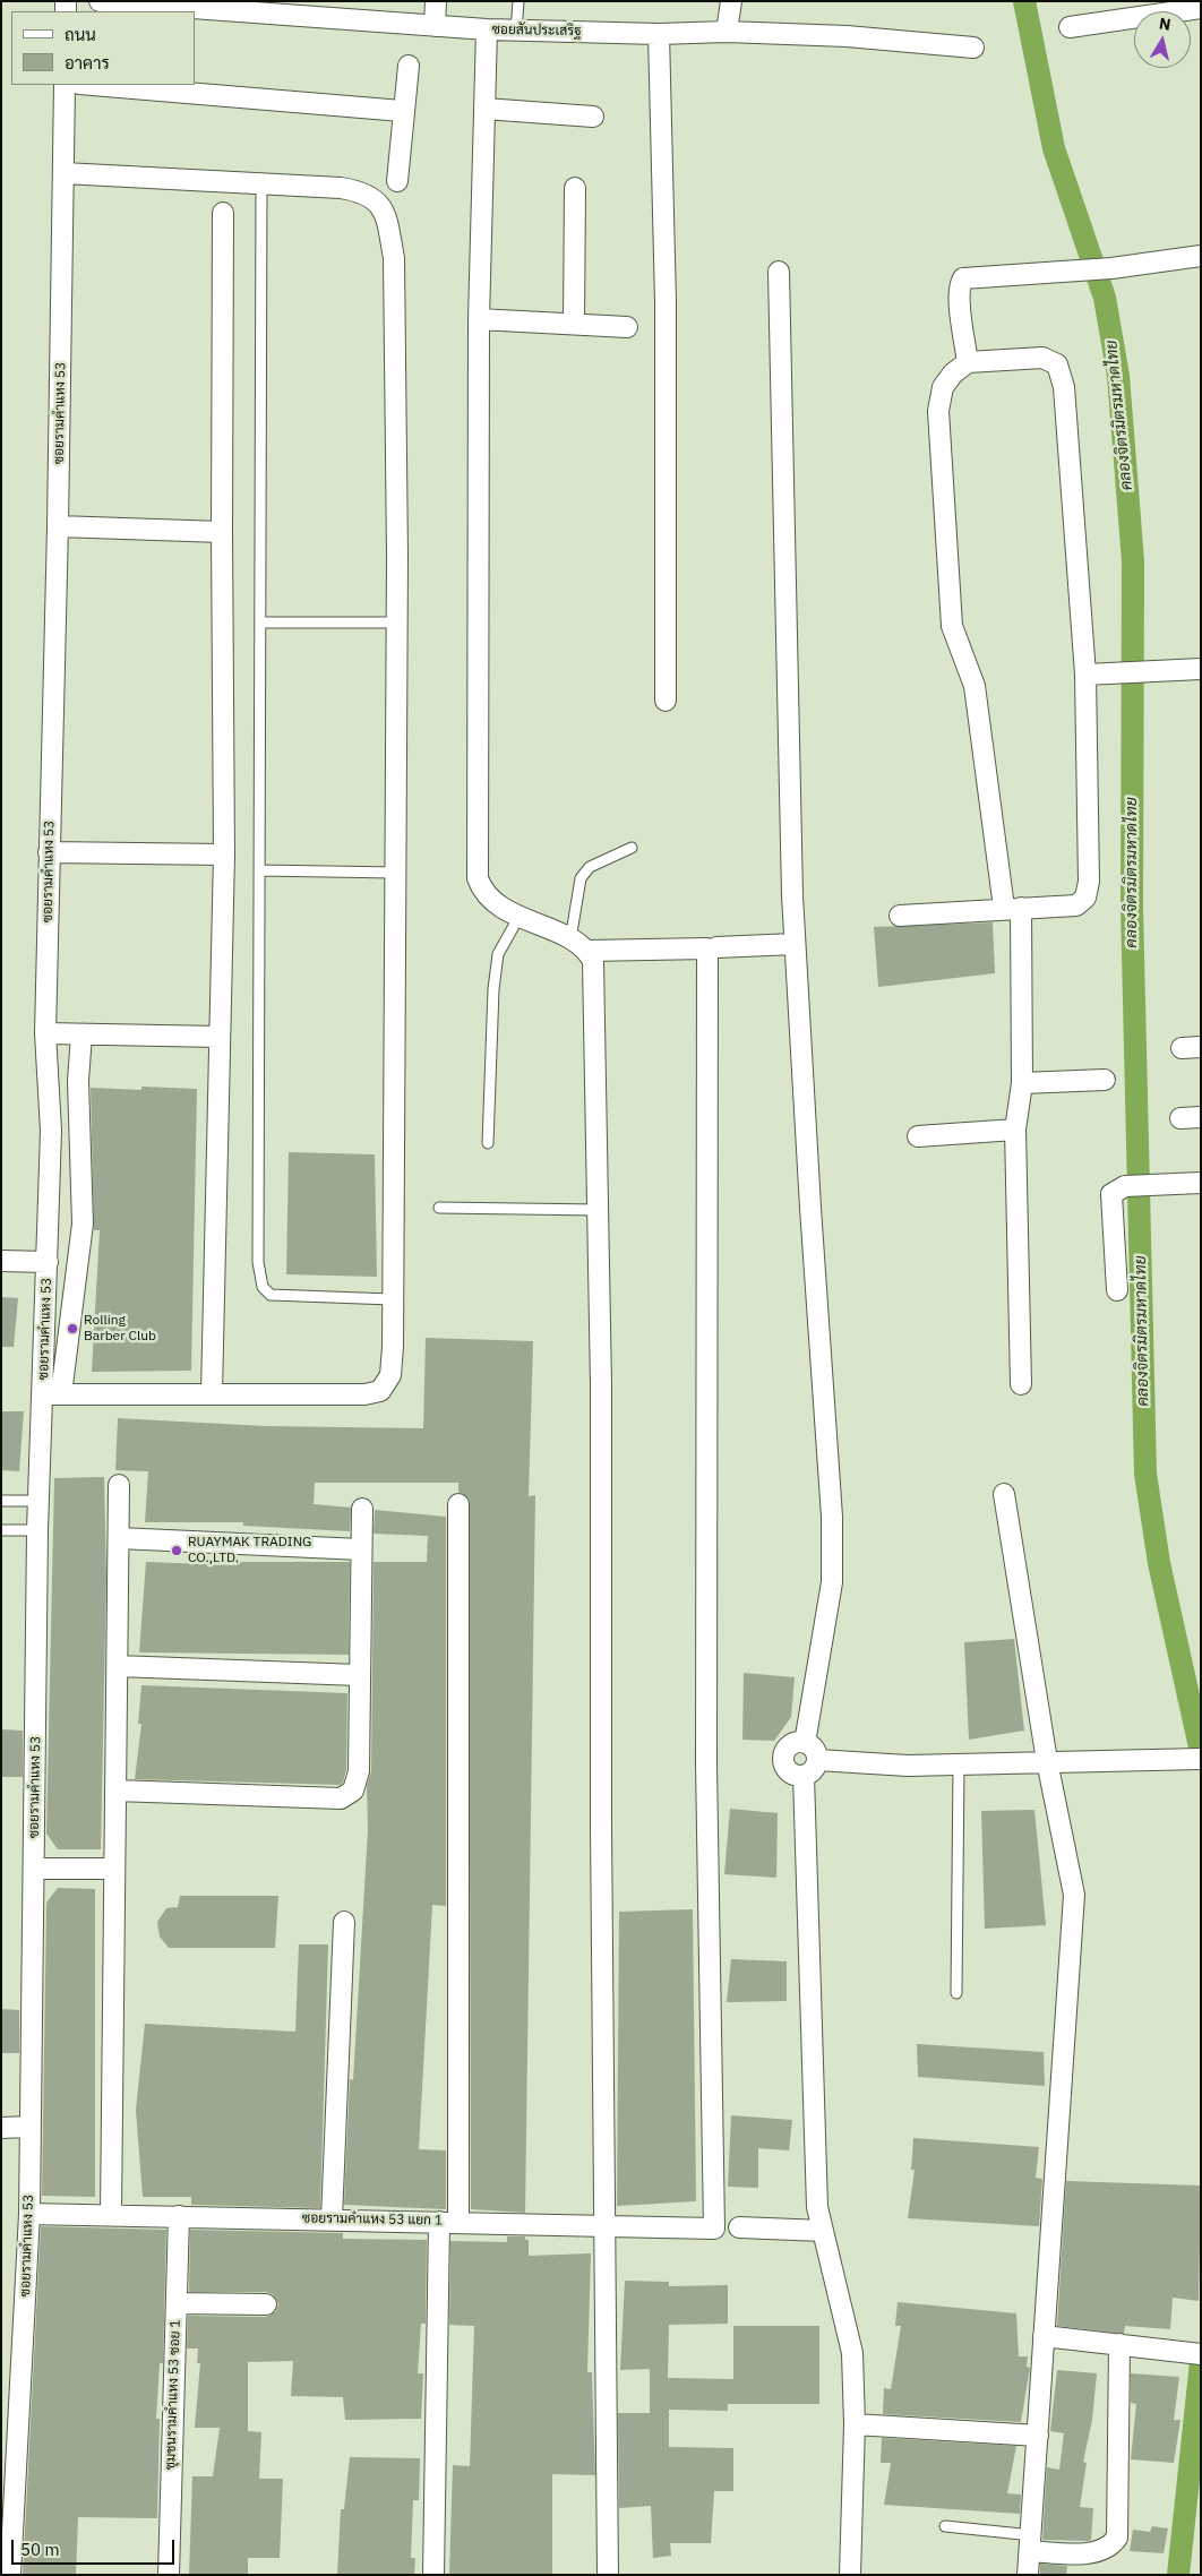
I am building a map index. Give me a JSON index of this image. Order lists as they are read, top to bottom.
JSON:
{
  "streets": {
    "street": [
      "ซอยสันประเสริฐ",
      "ซอยรามคำแหง 53",
      "ซอยรามคำแหง 53 แยก 1",
      "ชุมชนรามคำแหง 53 ซอย 1"
    ]
  },
  "crossings": [
    ["ซอยรามคำแหง 53", "ซอยรามคำแหง 53 แยก 1"],
    ["ซอยรามคำแหง 53 แยก 1", "ชุมชนรามคำแหง 53 ซอย 1"]
  ],
  "water": ["คลองจิตรมิตรมหาดไทย"],
  "places": ["Rolling Barber Club", "RUAYMAK TRADING CO.,LTD."],
  "legend": ["ถนน", "อาคาร"],
  "scale_bar": "50 m",
  "north": "top"
}
